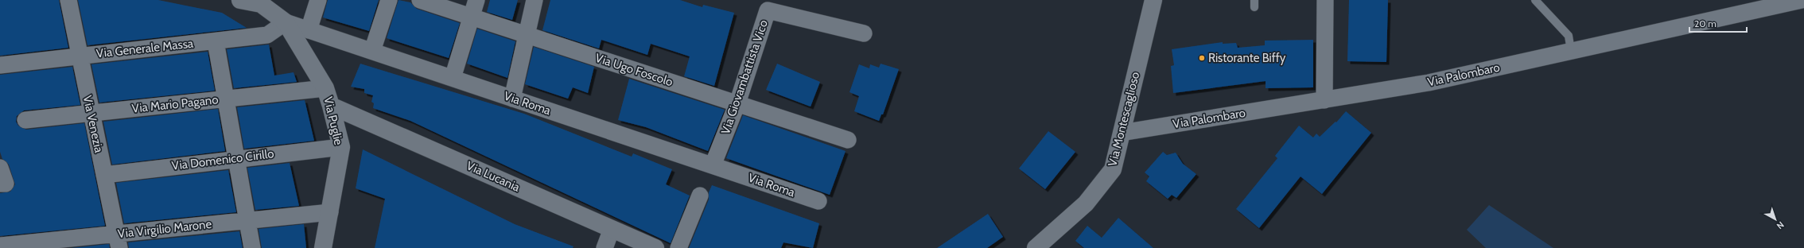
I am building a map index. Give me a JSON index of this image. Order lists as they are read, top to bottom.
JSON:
{
  "streets": {
    "street": [
      "Via Generale Massa",
      "Via Ugo Foscolo",
      "Via Palombaro",
      "Via Giovambattista Vico",
      "Via Roma",
      "Via Mario Pagano",
      "Via Montescaglioso",
      "Via Puglie",
      "Via Venezia",
      "Via Domenico Cirillo",
      "Via Lucania",
      "Via Virgilio Marone"
    ]
  },
  "crossings": [
    ["Via Generale Massa", "Via Roma"],
    ["Via Generale Massa", "Via Puglie"],
    ["Via Generale Massa", "Via Venezia"],
    ["Via Ugo Foscolo", "Via Giovambattista Vico"],
    ["Via Palombaro", "Via Montescaglioso"],
    ["Via Giovambattista Vico", "Via Roma"],
    ["Via Roma", "Via Puglie"],
    ["Via Mario Pagano", "Via Puglie"],
    ["Via Mario Pagano", "Via Venezia"],
    ["Via Puglie", "Via Domenico Cirillo"],
    ["Via Puglie", "Via Lucania"],
    ["Via Puglie", "Via Virgilio Marone"],
    ["Via Venezia", "Via Domenico Cirillo"],
    ["Via Venezia", "Via Virgilio Marone"]
  ],
  "places": ["Ristorante Biffy"],
  "scale_bar": "20 m",
  "north": "bottom right"
}
